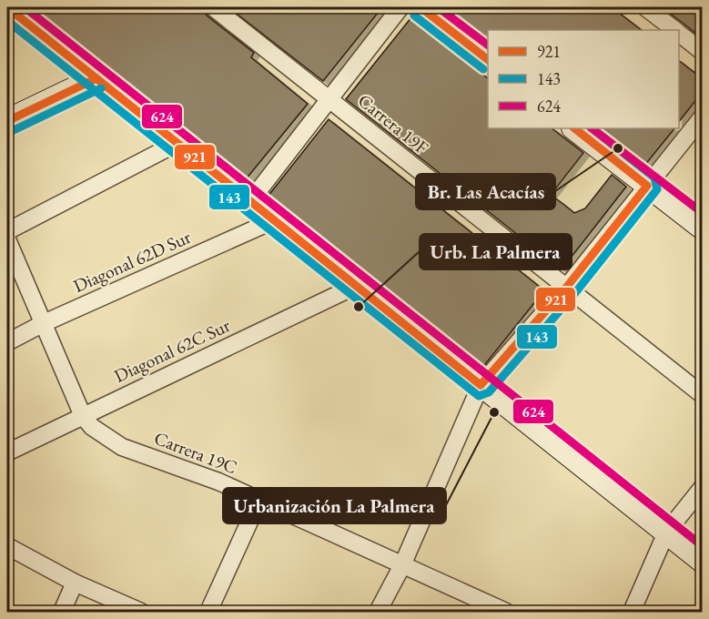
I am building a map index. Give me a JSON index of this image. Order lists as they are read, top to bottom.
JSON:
{
  "streets": {
    "street": [
      "Carrera 19F",
      "Diagonal 62D Sur",
      "Diagonal 62C Sur",
      "Carrera 19C"
    ]
  },
  "crossings": [
    ["Diagonal 62D Sur", "Carrera 19C"],
    ["Diagonal 62C Sur", "Carrera 19C"]
  ],
  "places": ["Br. Las Acacías", "Urb. La Palmera", "Urbanización La Palmera"],
  "lines": ["transit line 921", "transit line 624", "transit line 143"],
  "legend": ["921", "143", "624"]
}
